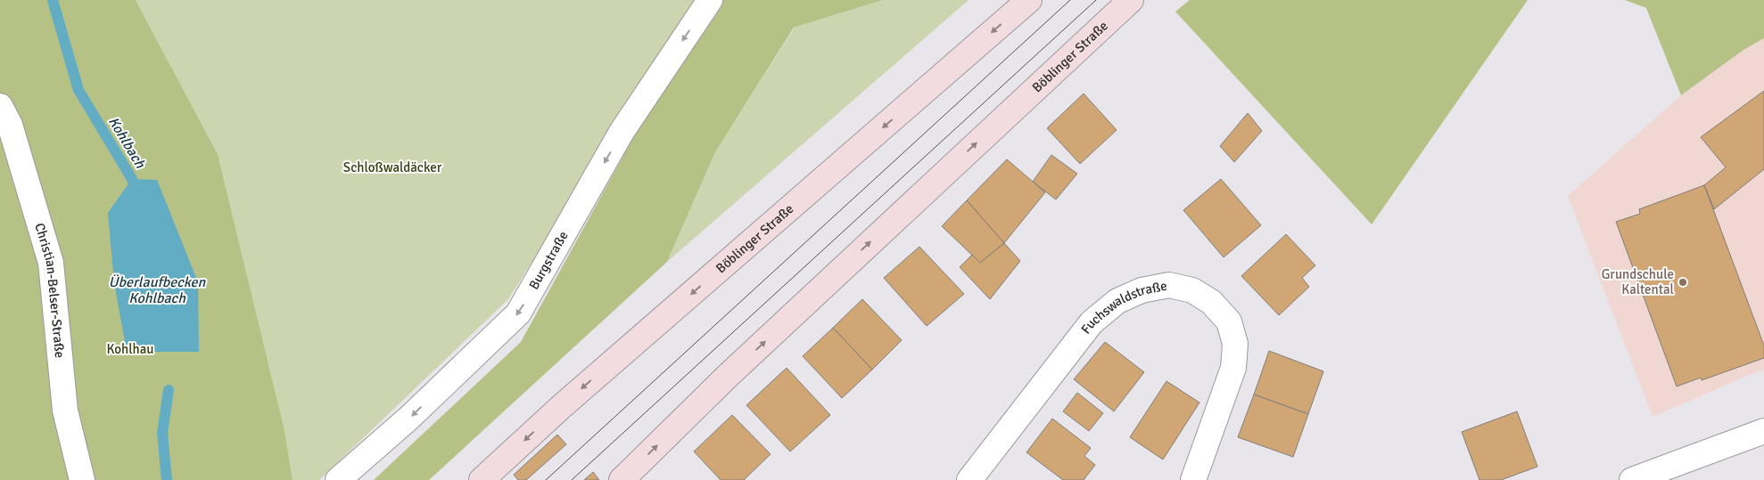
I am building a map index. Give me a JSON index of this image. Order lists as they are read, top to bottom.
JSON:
{
  "streets": {
    "main road": ["Böblinger Straße"],
    "street": ["Burgstraße", "Christian-Belser-Straße", "Fuchswaldstraße"]
  },
  "one_way": ["Burgstraße"],
  "water": ["Kohlbach", "Überlaufbecken Kohlbach"],
  "parks": ["Schloßwaldäcker", "Kohlhau"],
  "places": ["Grundschule Kaltental"]
}
